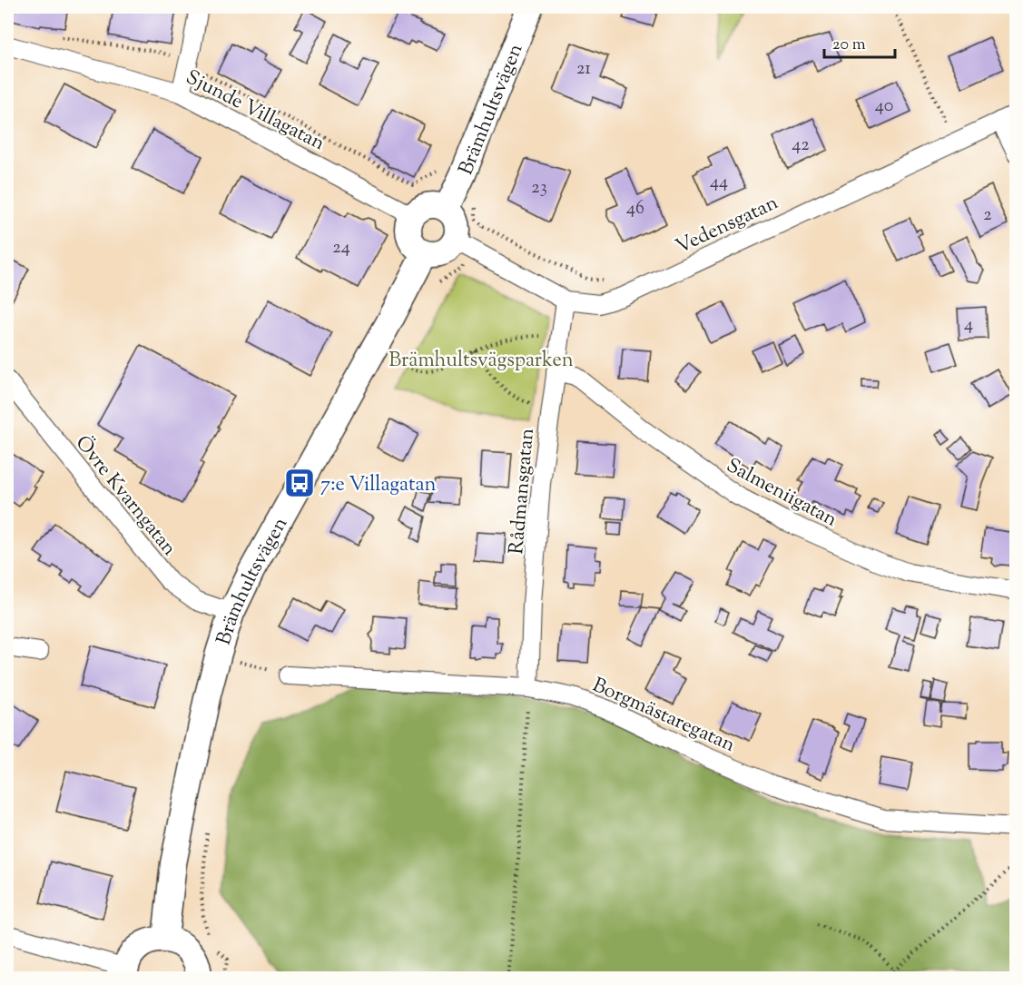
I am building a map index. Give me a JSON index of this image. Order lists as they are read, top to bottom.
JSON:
{
  "streets": {
    "street": [
      "Sjunde Villagatan",
      "Brämhultsvägen",
      "Vedensgatan",
      "Rådmansgatan",
      "Salmeniigatan",
      "Övre Kvarngatan",
      "Borgmästaregatan"
    ]
  },
  "crossings": [
    ["Sjunde Villagatan", "Brämhultsvägen"],
    ["Sjunde Villagatan", "Vedensgatan"],
    ["Brämhultsvägen", "Vedensgatan"],
    ["Brämhultsvägen", "Övre Kvarngatan"],
    ["Vedensgatan", "Rådmansgatan"],
    ["Rådmansgatan", "Salmeniigatan"],
    ["Rådmansgatan", "Borgmästaregatan"]
  ],
  "parks": ["Brämhultsvägsparken"],
  "places": {
    "bus stop": ["7:e Villagatan"]
  },
  "house_numbers": [
    "21",
    "40",
    "42",
    "44",
    "23",
    "46",
    "2",
    "24",
    "4"
  ],
  "scale_bar": "20 m"
}
